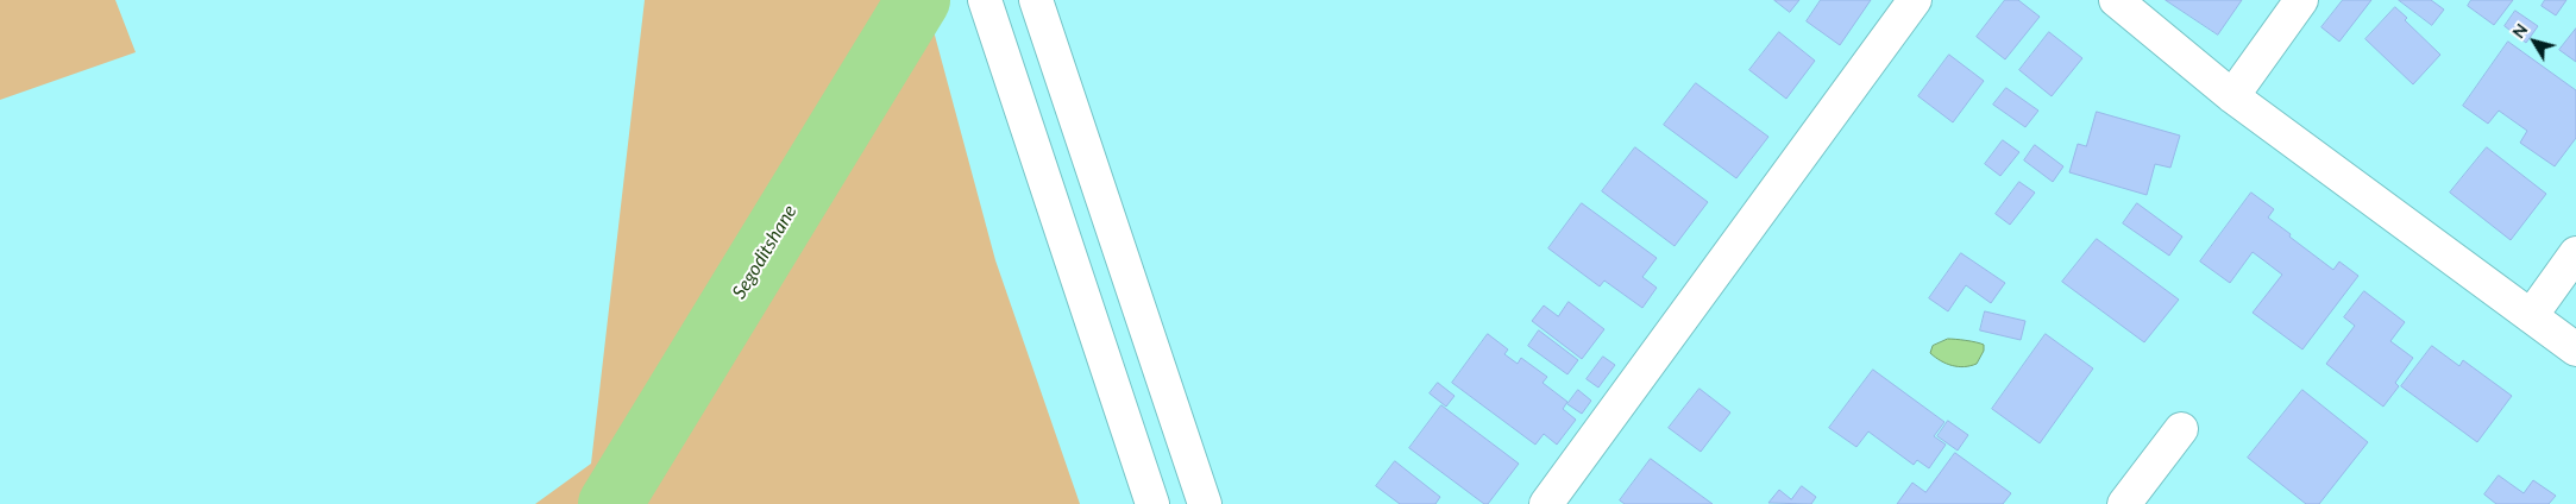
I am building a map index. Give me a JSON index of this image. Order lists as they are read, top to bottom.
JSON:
{
  "water": ["Segoditshane"],
  "north": "top left"
}
